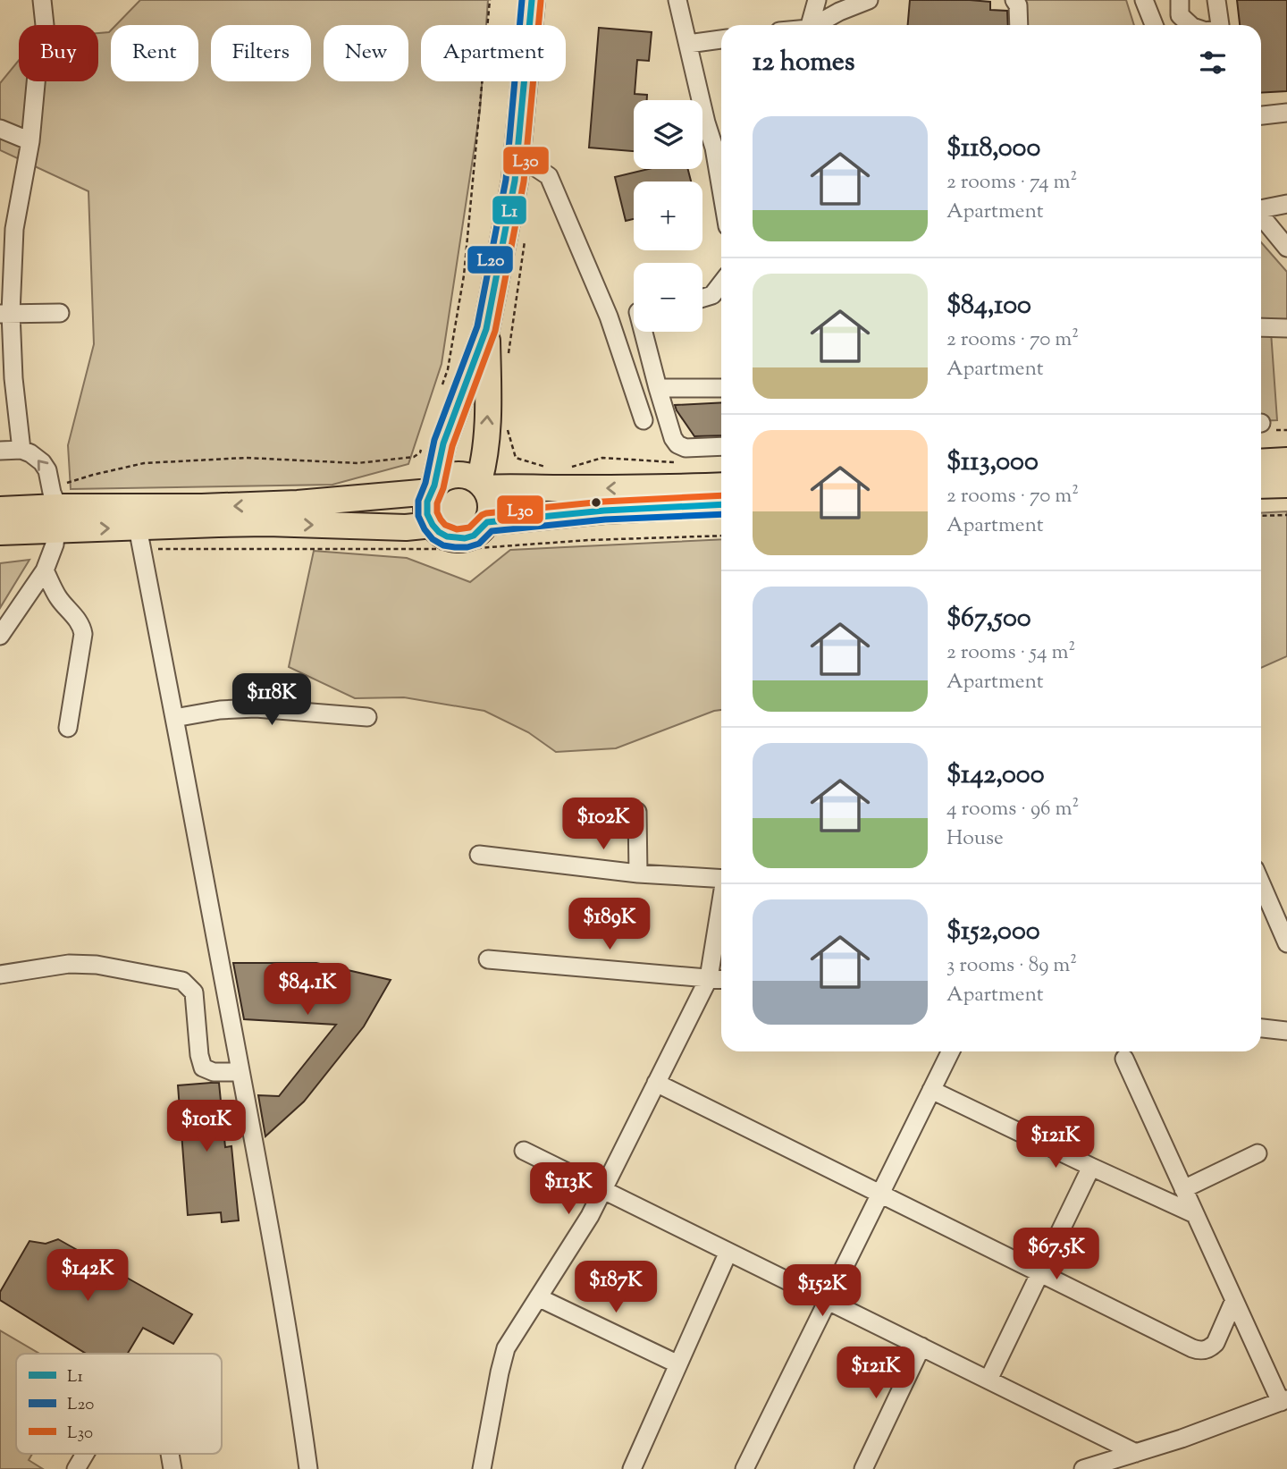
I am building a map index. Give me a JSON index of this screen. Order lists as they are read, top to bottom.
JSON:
{
  "lines": ["transit line L1", "transit line L20", "transit line L30"],
  "legend": ["L1", "L20", "L30"],
  "page": {
    "chip": [
      "Buy",
      "Rent",
      "Filters",
      "New",
      "Apartment"
    ],
    "heading": "12 homes",
    "map_buttons": ["+", "−"],
    "list": [
      {
        "name": "$118,000",
        "note": "2 rooms · 74 m² · Apartment"
      },
      {
        "name": "$84,100",
        "note": "2 rooms · 70 m² · Apartment"
      },
      {
        "name": "$113,000",
        "note": "2 rooms · 70 m² · Apartment"
      },
      {
        "name": "$67,500",
        "note": "2 rooms · 54 m² · Apartment"
      },
      {
        "name": "$142,000",
        "note": "4 rooms · 96 m² · House"
      },
      {
        "name": "$152,000",
        "note": "3 rooms · 89 m² · Apartment"
      }
    ],
    "price": [
      "$118K",
      "$102K",
      "$189K",
      "$84.1K",
      "$101K",
      "$121K",
      "$113K",
      "$67.5K",
      "$142K",
      "$187K",
      "$152K",
      "$121K"
    ]
  }
}
